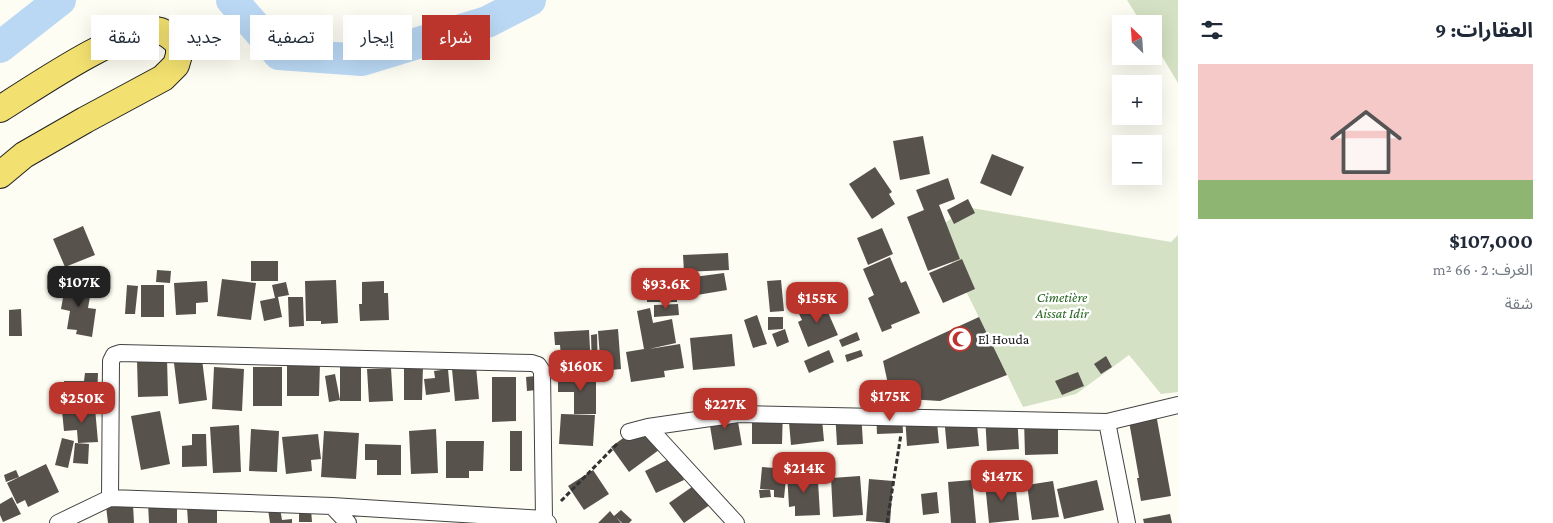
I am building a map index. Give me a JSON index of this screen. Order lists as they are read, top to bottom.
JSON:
{
  "parks": ["Cimetière Aissat Idir"],
  "places": {
    "mosque": ["El Houda"]
  },
  "north": "top left",
  "page": {
    "heading": "العقارات: 9",
    "map_buttons": ["+", "−"],
    "chip": [
      "شراء",
      "إيجار",
      "تصفية",
      "جديد",
      "شقة"
    ],
    "list": [
      {
        "name": "$107,000",
        "note": "الغرف: 2 · 66 m² · شقة"
      }
    ],
    "price": [
      "$107K",
      "$93.6K",
      "$155K",
      "$160K",
      "$175K",
      "$250K",
      "$227K",
      "$214K",
      "$147K"
    ]
  }
}
